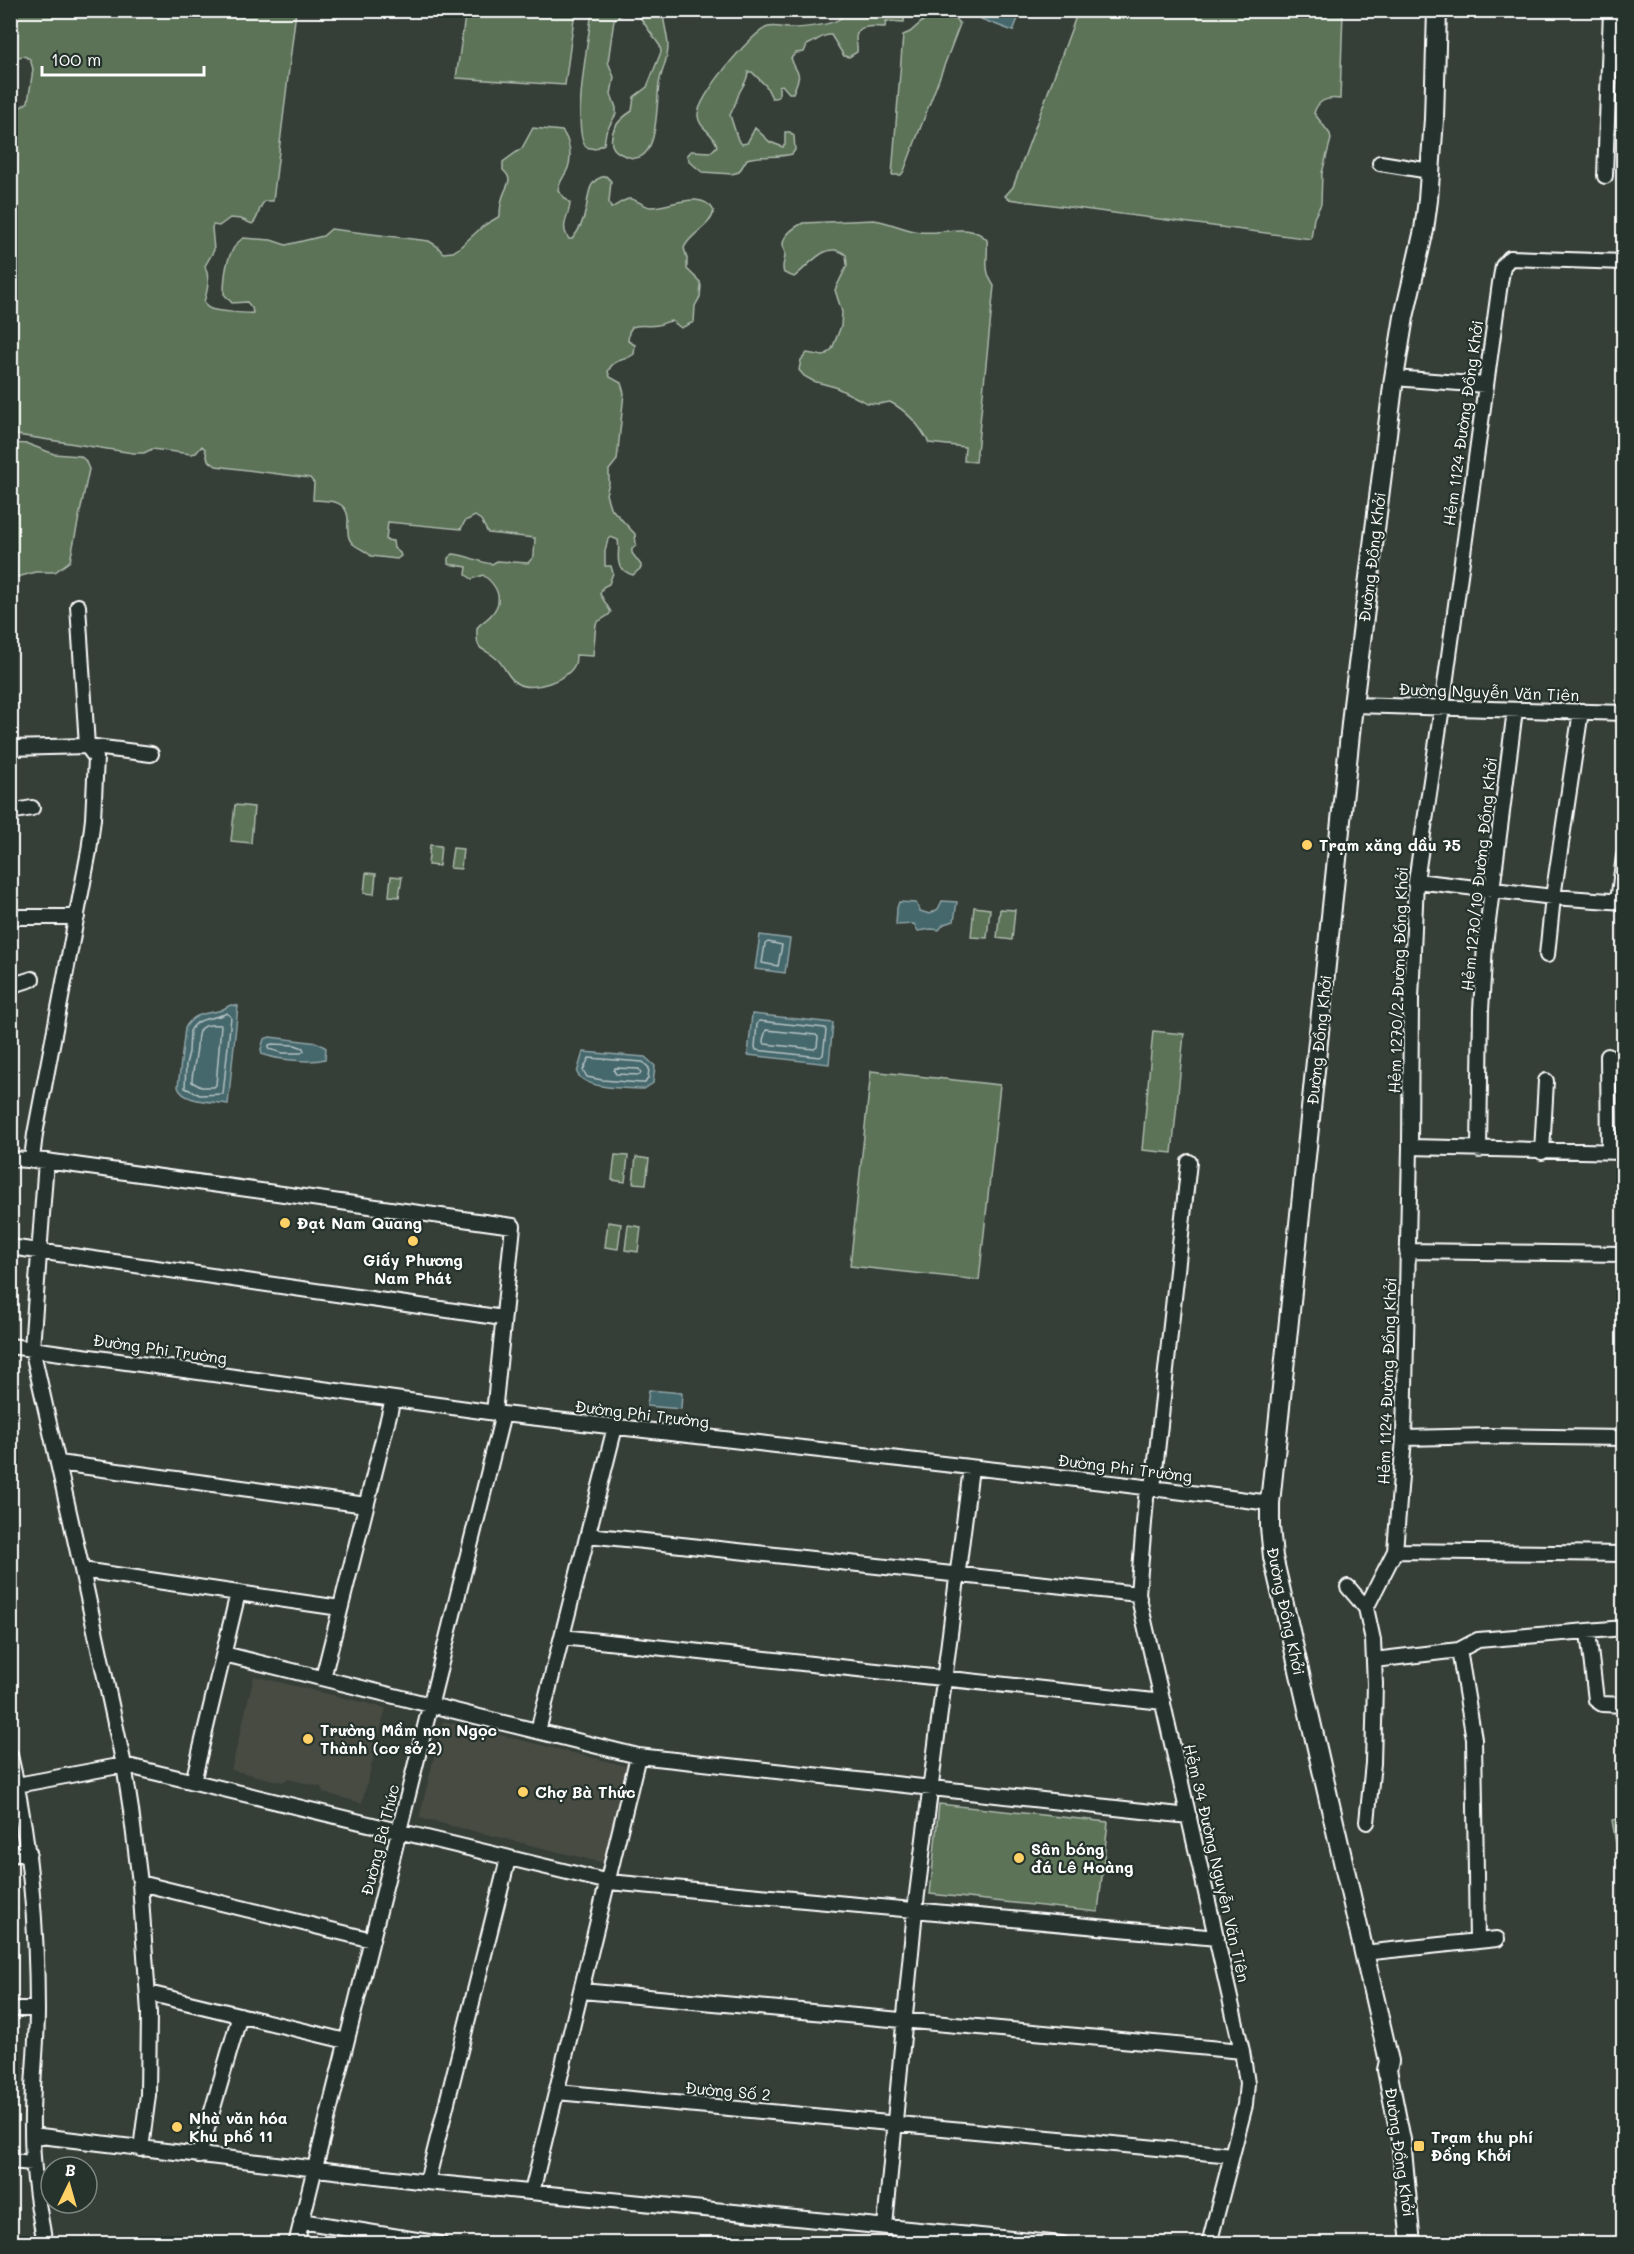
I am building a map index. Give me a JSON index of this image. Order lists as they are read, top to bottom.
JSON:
{
  "streets": {
    "main road": ["Đường Đồng Khởi"],
    "street": [
      "Hẻm 1124 Đường Đồng Khởi",
      "Đường Nguyễn Văn Tiên",
      "Hẻm 1270/10 Đường Đồng Khởi",
      "Hẻm 1270/2 Đường Đồng Khởi",
      "Đường Phi Trường",
      "Đường Bà Thức",
      "Hẻm 34 Đường Nguyễn Văn Tiên",
      "Đường Số 2"
    ]
  },
  "crossings": [
    ["Hẻm 1124 Đường Đồng Khởi", "Đường Nguyễn Văn Tiên"],
    ["Hẻm 1124 Đường Đồng Khởi", "Hẻm 1270/2 Đường Đồng Khởi"],
    ["Đường Đồng Khởi", "Đường Nguyễn Văn Tiên"],
    ["Đường Đồng Khởi", "Đường Phi Trường"],
    ["Đường Nguyễn Văn Tiên", "Hẻm 1270/10 Đường Đồng Khởi"],
    ["Đường Nguyễn Văn Tiên", "Hẻm 1270/2 Đường Đồng Khởi"],
    ["Đường Phi Trường", "Đường Bà Thức"],
    ["Đường Phi Trường", "Hẻm 34 Đường Nguyễn Văn Tiên"],
    ["Hẻm 34 Đường Nguyễn Văn Tiên", "Đường Số 2"]
  ],
  "places": {
    "other": [
      "Trạm xăng dầu 75",
      "Đạt Nam Quang",
      "Giấy Phương Nam Phát",
      "Trường Mầm non Ngọc Thành (cơ sở 2)",
      "Chợ Bà Thức",
      "Sân bóng đá Lê Hoàng",
      "Nhà văn hóa Khu phố 11"
    ],
    "transit": ["Trạm thu phí Đồng Khởi"]
  },
  "scale_bar": "100 m",
  "north": "top"
}
